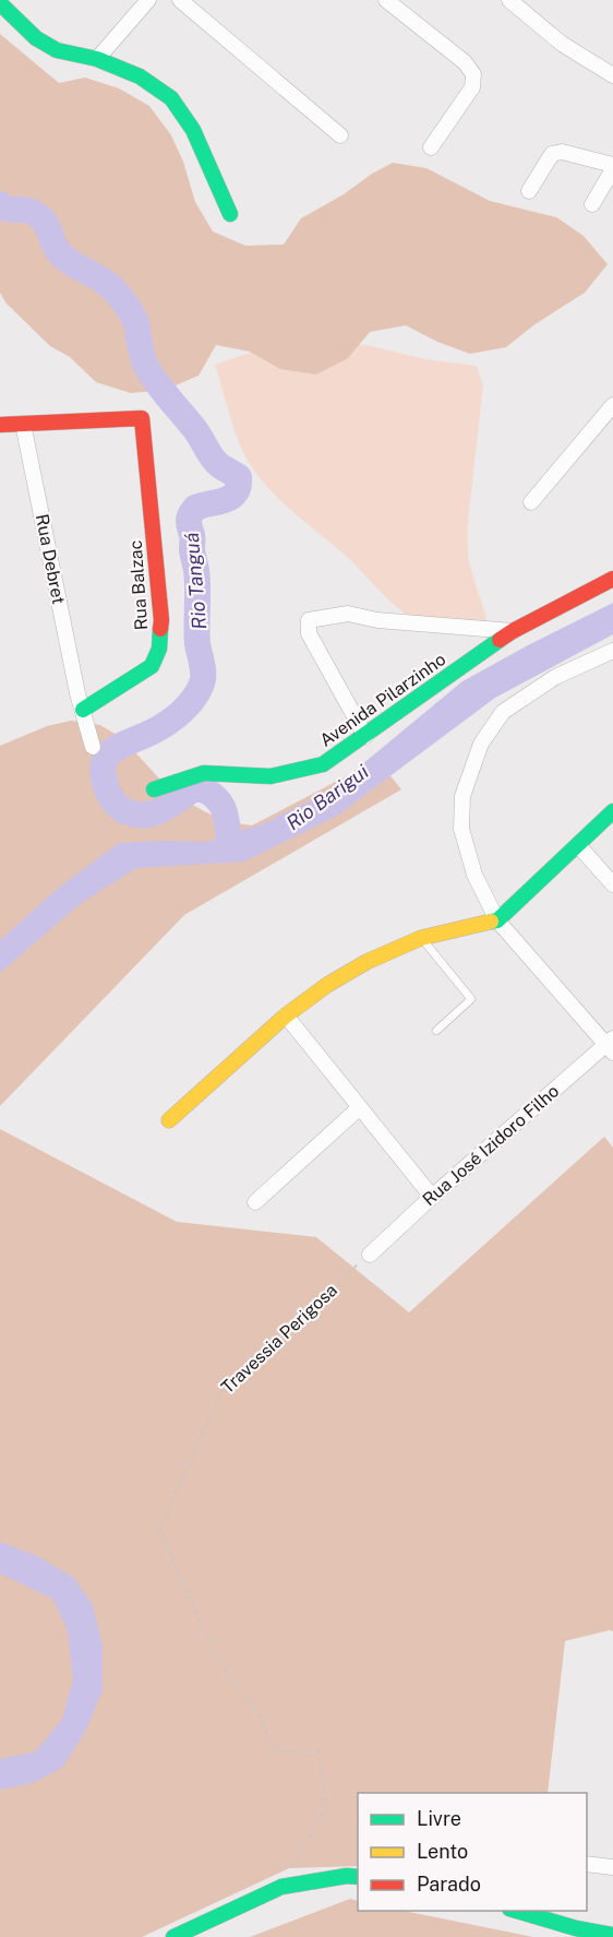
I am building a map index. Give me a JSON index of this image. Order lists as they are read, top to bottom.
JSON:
{
  "streets": {
    "street": [
      "Rua Debret",
      "Rua Balzac",
      "Avenida Pilarzinho",
      "Rua José Izidoro Filho"
    ],
    "path": ["Travessia Perigosa"]
  },
  "crossings": [
    ["Rua Debret", "Rua Balzac"],
    ["Rua José Izidoro Filho", "Travessia Perigosa"]
  ],
  "water": ["Rio Tanguá", "Rio Barigui"],
  "legend": ["Livre", "Lento", "Parado"]
}
